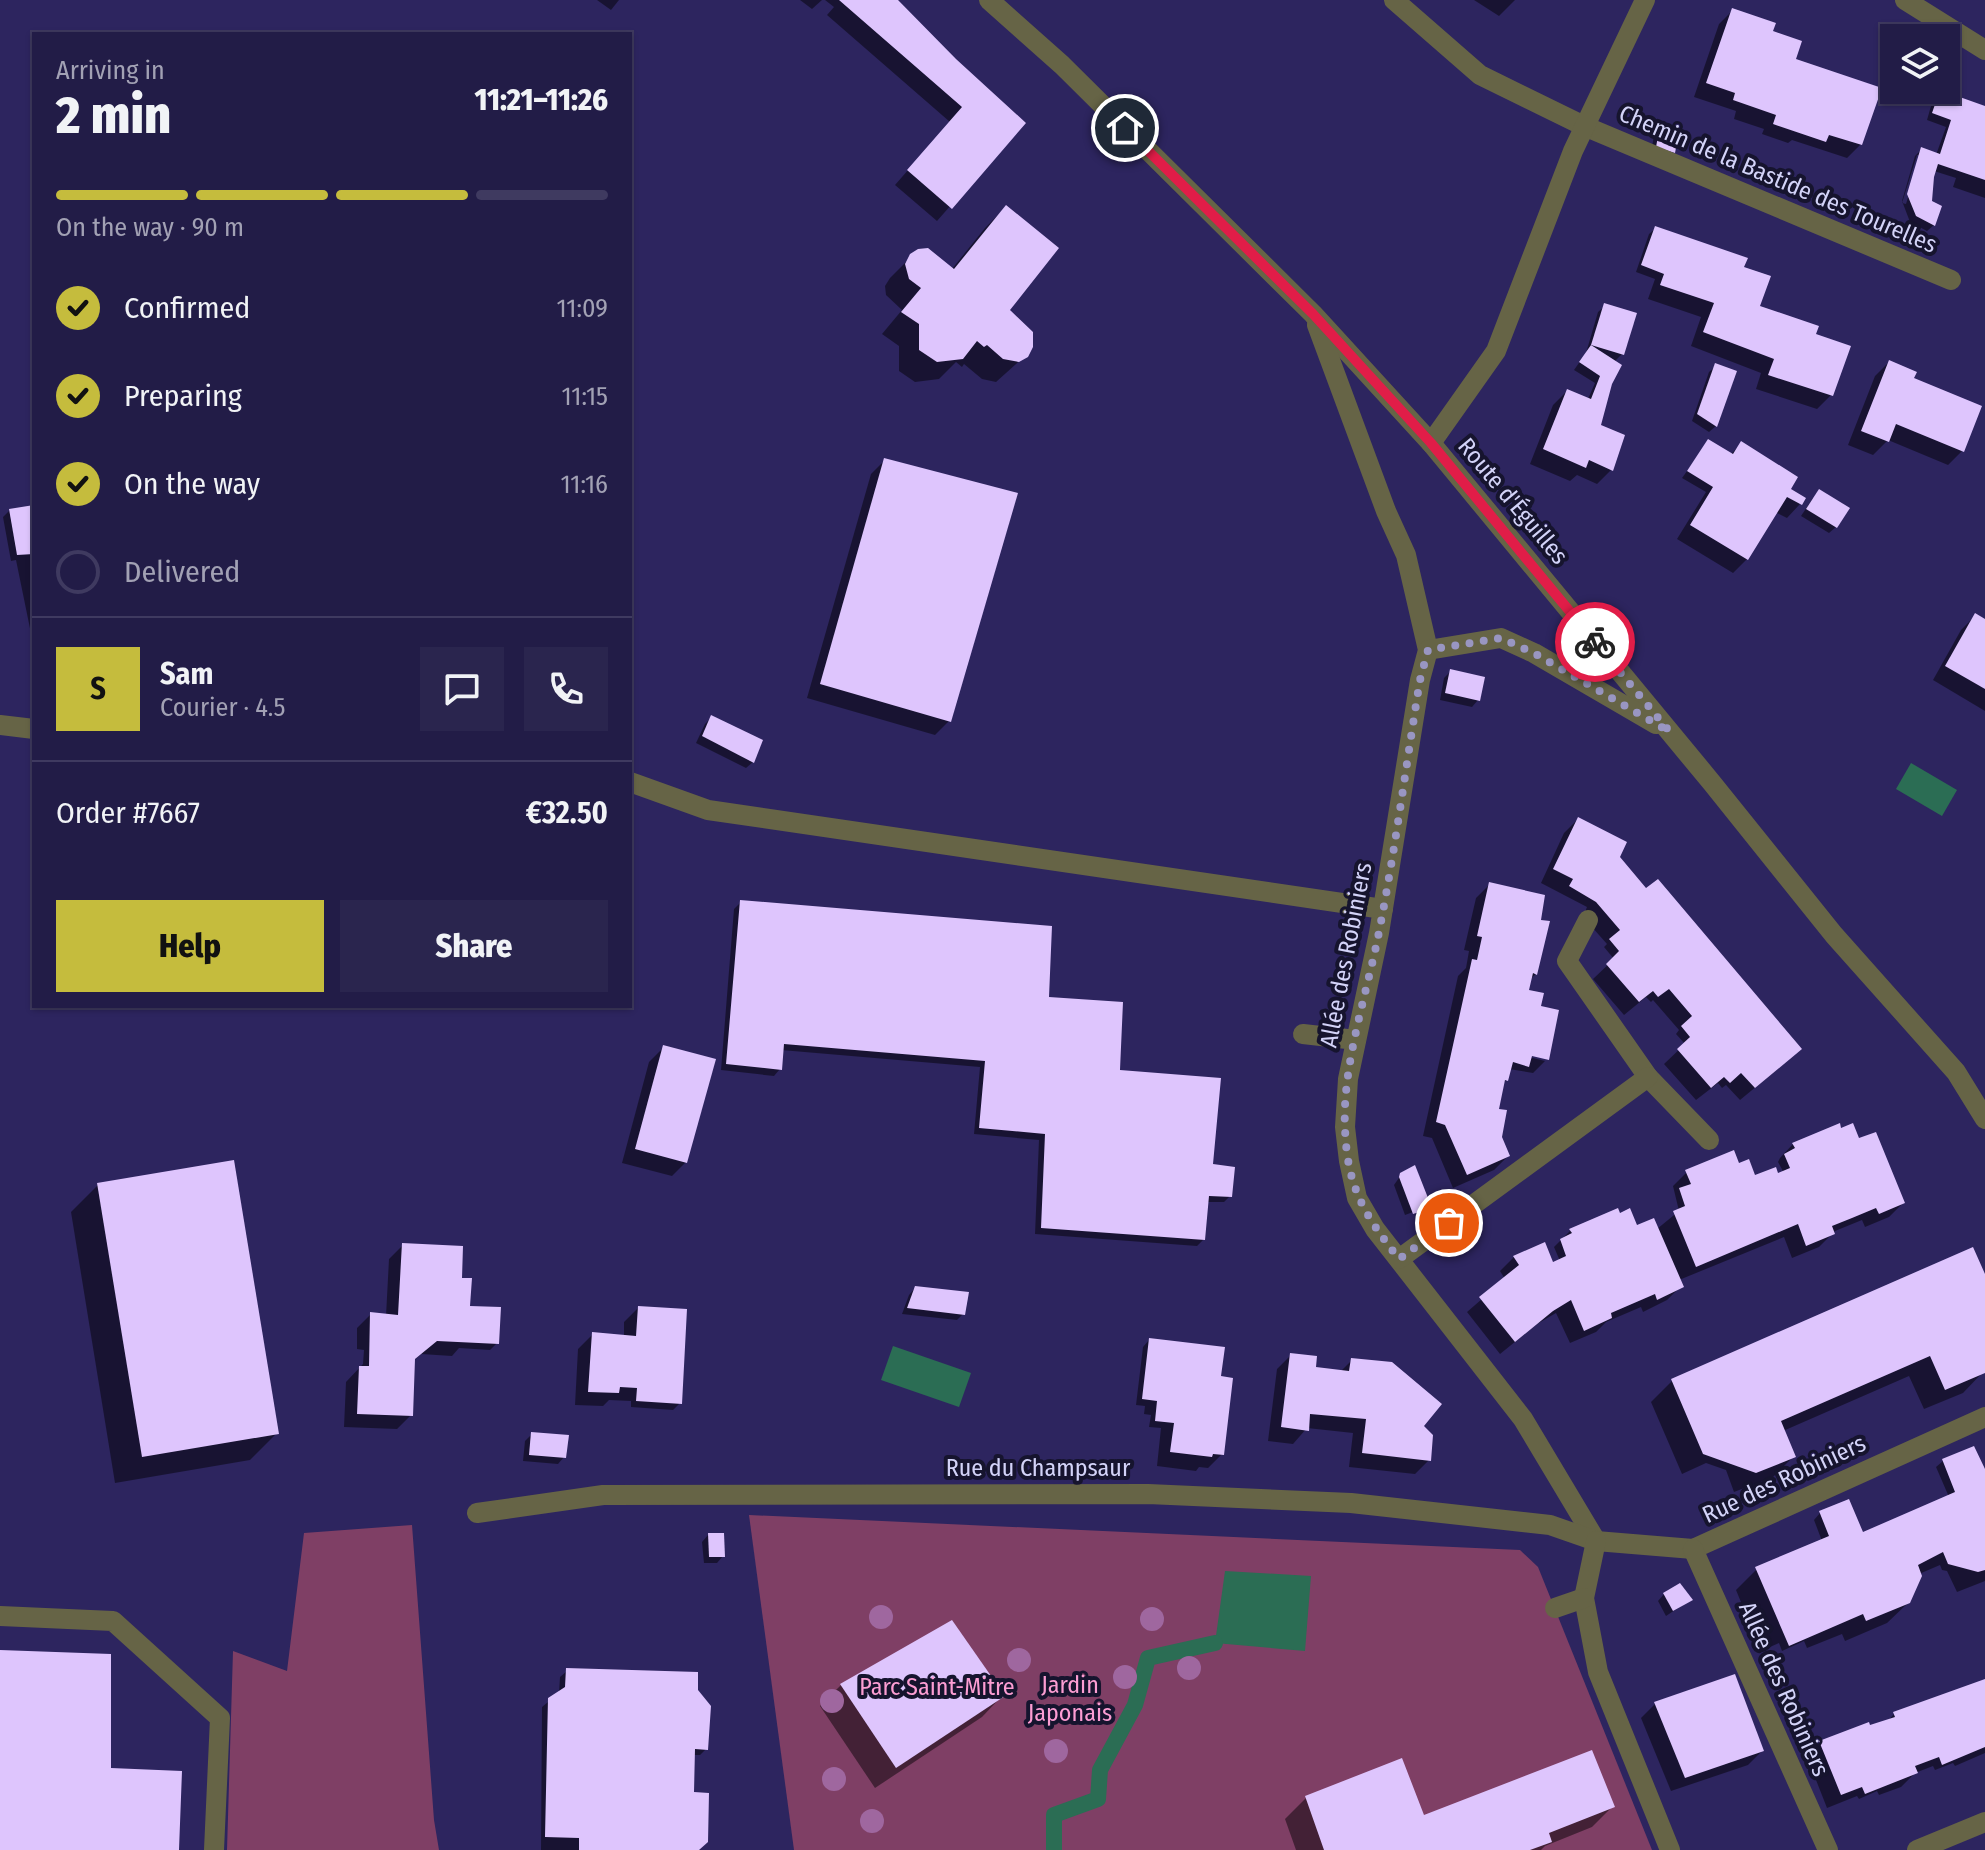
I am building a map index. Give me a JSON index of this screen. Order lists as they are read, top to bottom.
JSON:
{
  "streets": {
    "street": [
      "Chemin de la Bastide des Tourelles",
      "Route d'Éguilles",
      "Allée des Robiniers",
      "Rue du Champsaur",
      "Rue des Robiniers"
    ]
  },
  "crossings": [
    ["Chemin de la Bastide des Tourelles", "Route d'Éguilles"],
    ["Route d'Éguilles", "Allée des Robiniers"],
    ["Allée des Robiniers", "Rue du Champsaur"],
    ["Allée des Robiniers", "Rue des Robiniers"],
    ["Rue du Champsaur", "Rue des Robiniers"]
  ],
  "parks": ["Jardin Japonais", "Parc Saint-Mitre"],
  "page": {
    "heading": ["2 min", "Arriving in", "11:21–11:26"],
    "panel": [
      "Sam",
      "Courier · 4.5",
      "Order #7667",
      "€32.50"
    ],
    "bar": "On the way · 90 m",
    "list": [
      ["Confirmed", "11:09"],
      ["Preparing", "11:15"],
      ["On the way", "11:16"],
      "Delivered"
    ],
    "round": "S",
    "buttons": ["Help", "Share"]
  }
}
